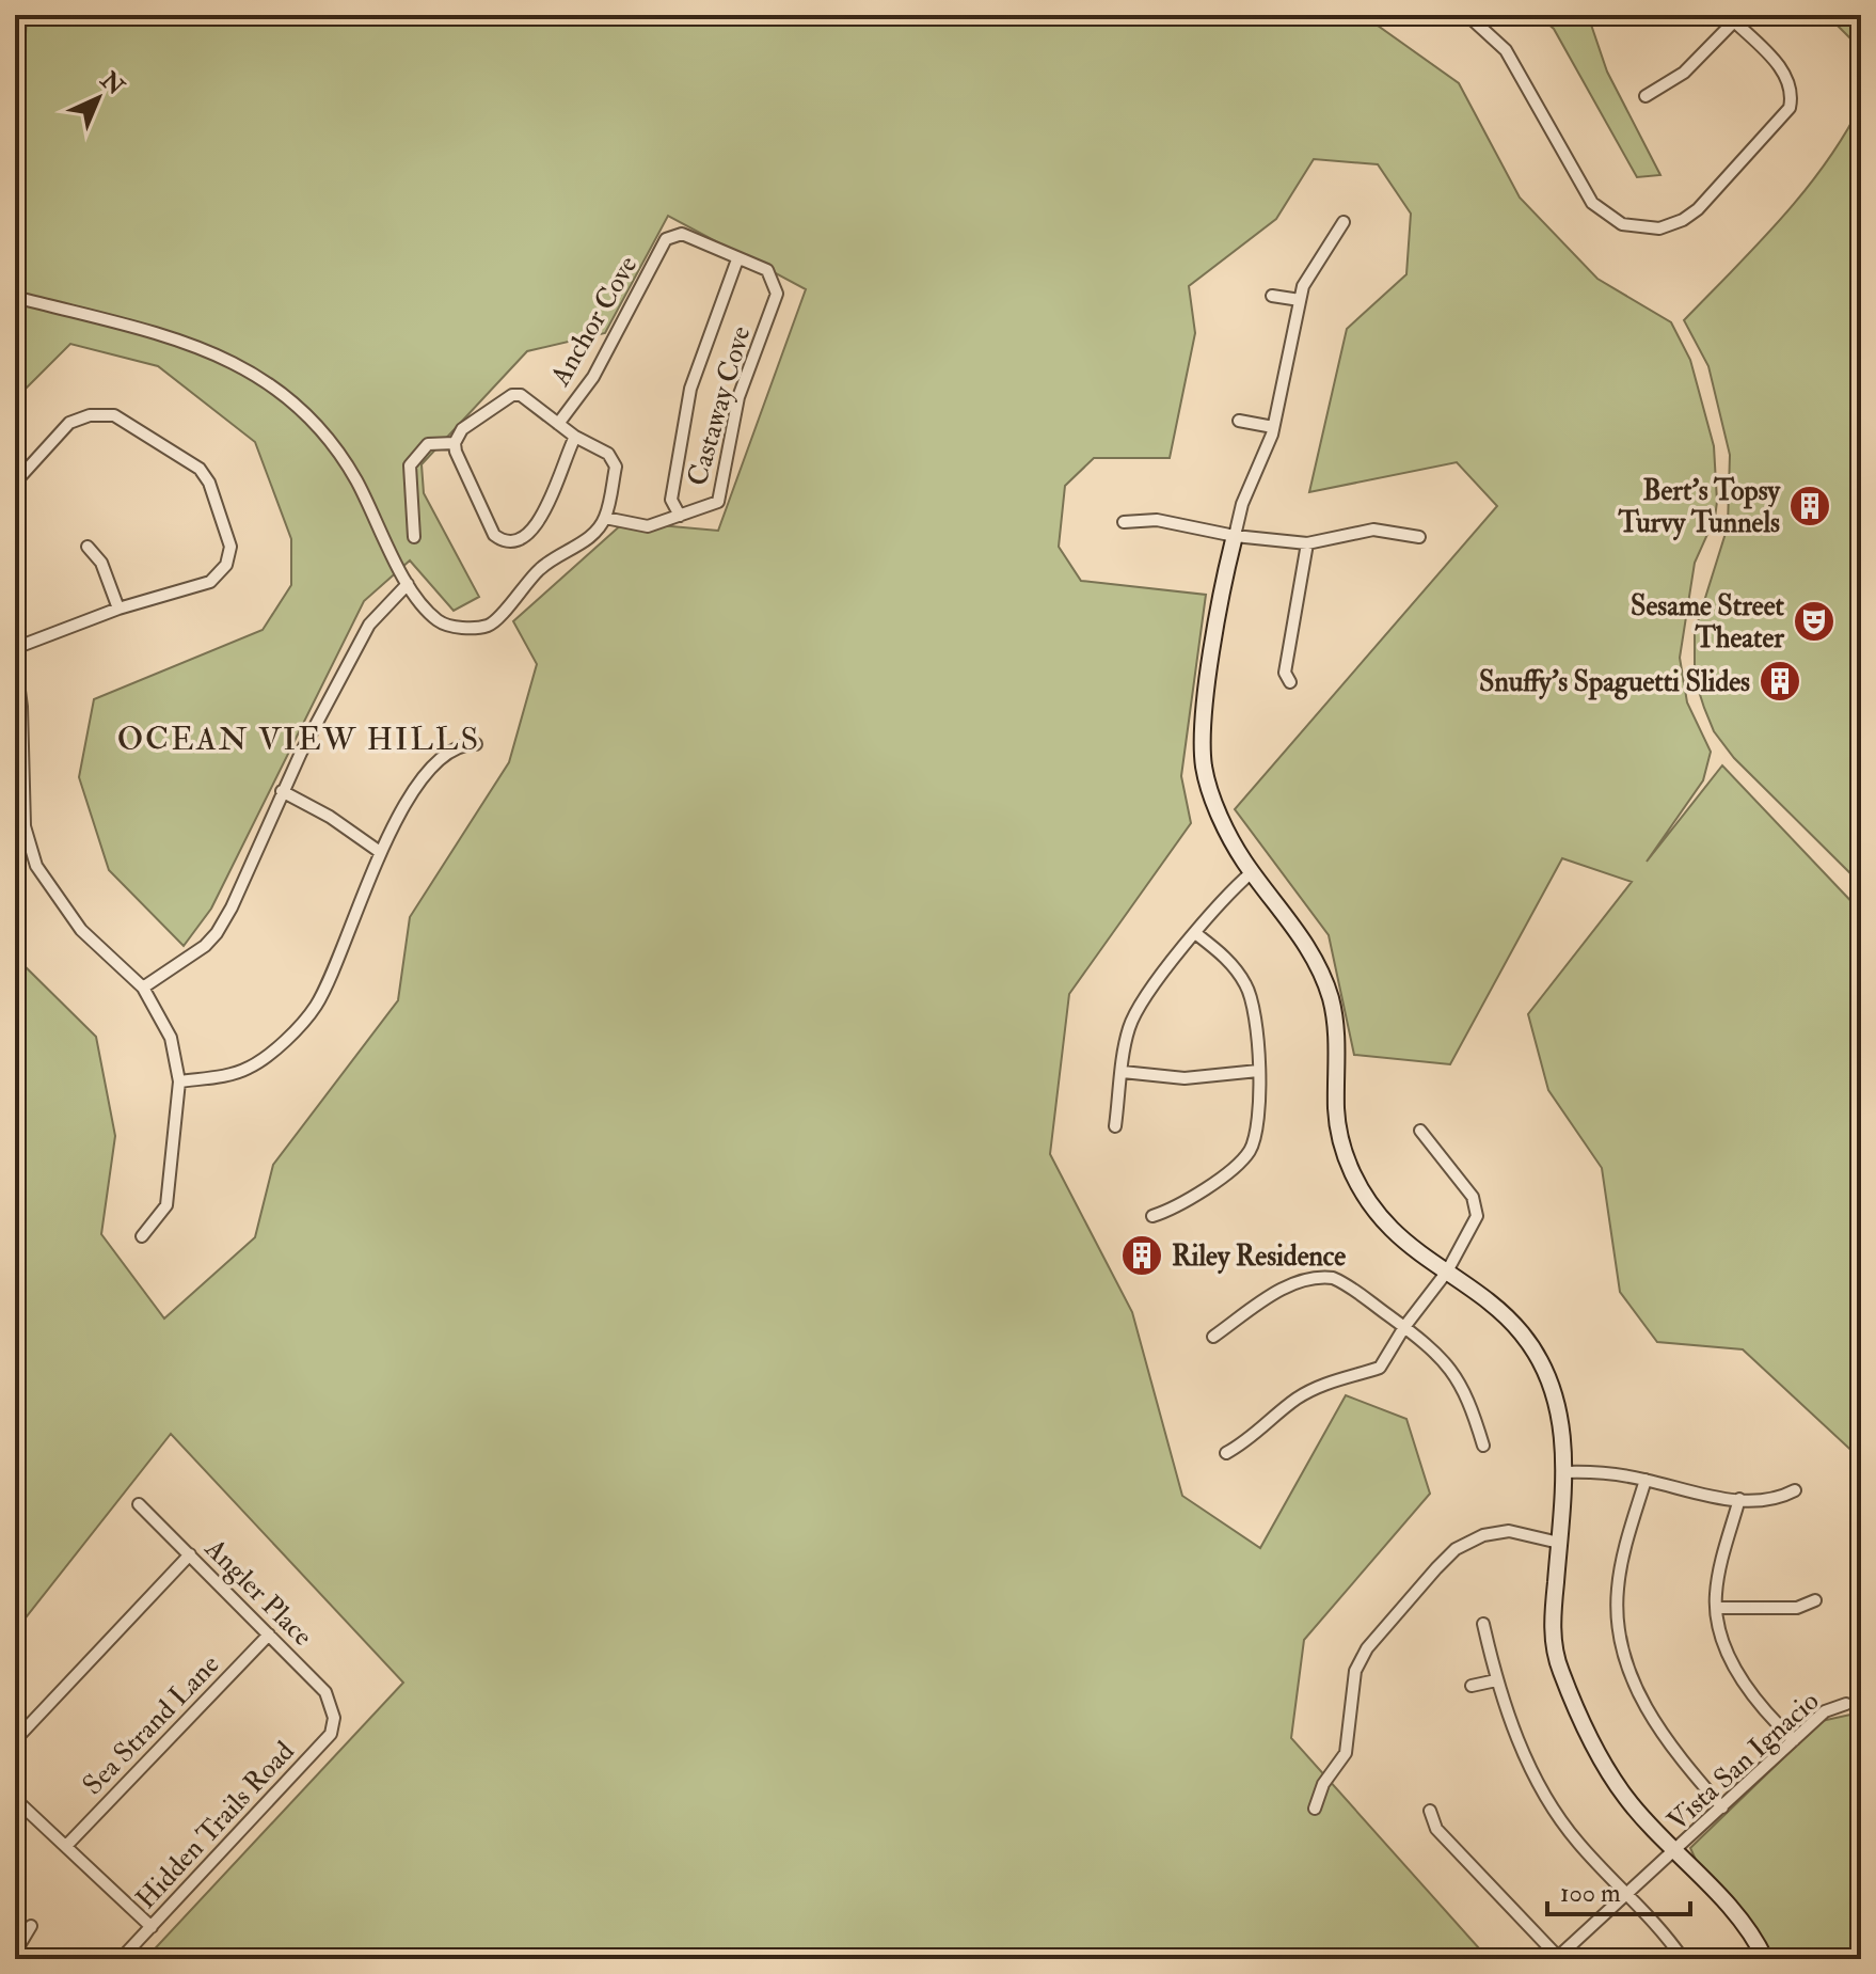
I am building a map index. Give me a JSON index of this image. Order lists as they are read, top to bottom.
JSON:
{
  "streets": {
    "street": [
      "Anchor Cove",
      "Castaway Cove",
      "Angler Place",
      "Sea Strand Lane",
      "Vista San Ignacio",
      "Hidden Trails Road"
    ]
  },
  "crossings": [
    ["Anchor Cove", "Castaway Cove"],
    ["Angler Place", "Sea Strand Lane"],
    ["Angler Place", "Hidden Trails Road"]
  ],
  "districts": ["OCEAN VIEW HILLS"],
  "places": {
    "building": ["Bert's Topsy Turvy Tunnels", "Snuffy's Spaguetti Slides", "Riley Residence"],
    "theatre": ["Sesame Street Theater"]
  },
  "scale_bar": "100 m",
  "north": "top right"
}
